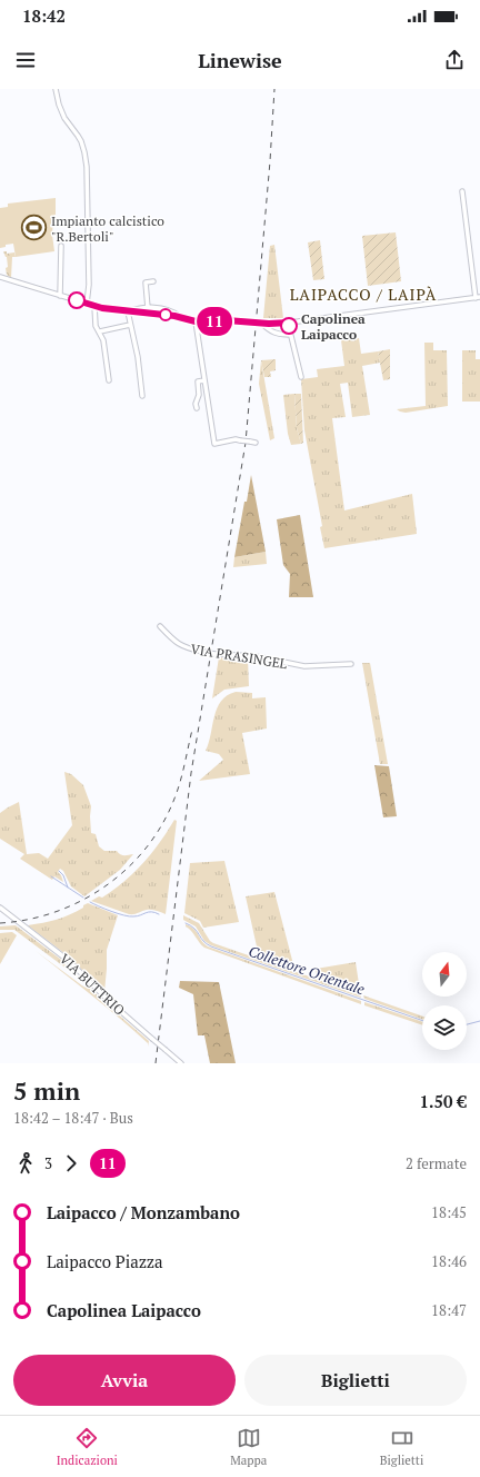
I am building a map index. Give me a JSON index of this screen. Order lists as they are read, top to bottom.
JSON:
{
  "streets": {
    "street": ["VIA PRASINGEL", "VIA BUTTRIO"]
  },
  "districts": ["LAIPACCO / LAIPÀ"],
  "water": ["Collettore Orientale"],
  "places": {
    "sports": ["Impianto calcistico \"R.Bertoli\""],
    "other": ["Capolinea Laipacco"]
  },
  "lines": ["bus line 11"],
  "north": "top",
  "page": {
    "status": "18:42",
    "header": "Linewise",
    "on_map": "11",
    "heading": ["5 min", "18:42 – 18:47 · Bus", "1.50 €"],
    "legs": ["3", "11", "2 fermate"],
    "list": [
      {
        "name": "Laipacco / Monzambano",
        "value": "18:45"
      },
      {
        "name": "Laipacco Piazza",
        "value": "18:46"
      },
      {
        "name": "Capolinea Laipacco",
        "value": "18:47"
      }
    ],
    "buttons": ["Avvia", "Biglietti"],
    "tabs": ["Indicazioni", "Mappa", "Biglietti"]
  }
}
